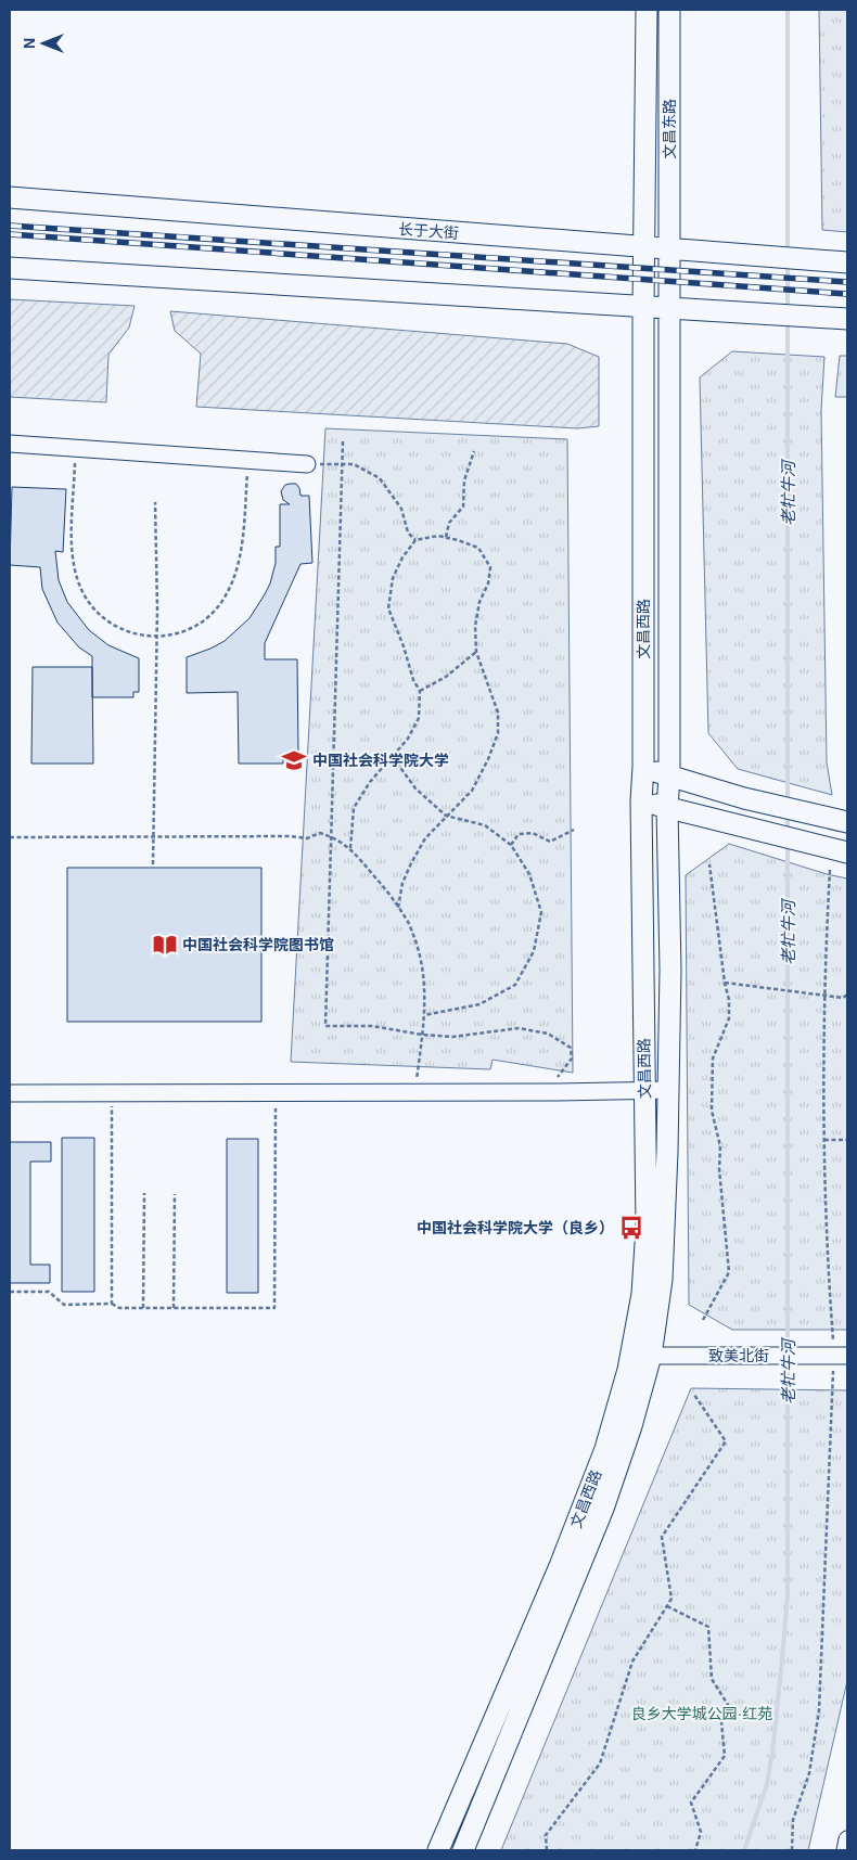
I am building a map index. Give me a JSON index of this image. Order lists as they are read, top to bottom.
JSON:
{
  "streets": {
    "main road": ["文昌东路", "长于大街", "文昌西路"],
    "street": ["致美北街"]
  },
  "crossings": [
    ["文昌东路", "长于大街"],
    ["文昌东路", "文昌西路"],
    ["长于大街", "文昌西路"],
    ["文昌西路", "致美北街"]
  ],
  "water": ["老牤牛河"],
  "parks": ["良乡大学城公园·红苑"],
  "places": {
    "school or university": ["中国社会科学院大学"],
    "library": ["中国社会科学院图书馆"],
    "bus stop": ["中国社会科学院大学（良乡）"]
  },
  "north": "left"
}
